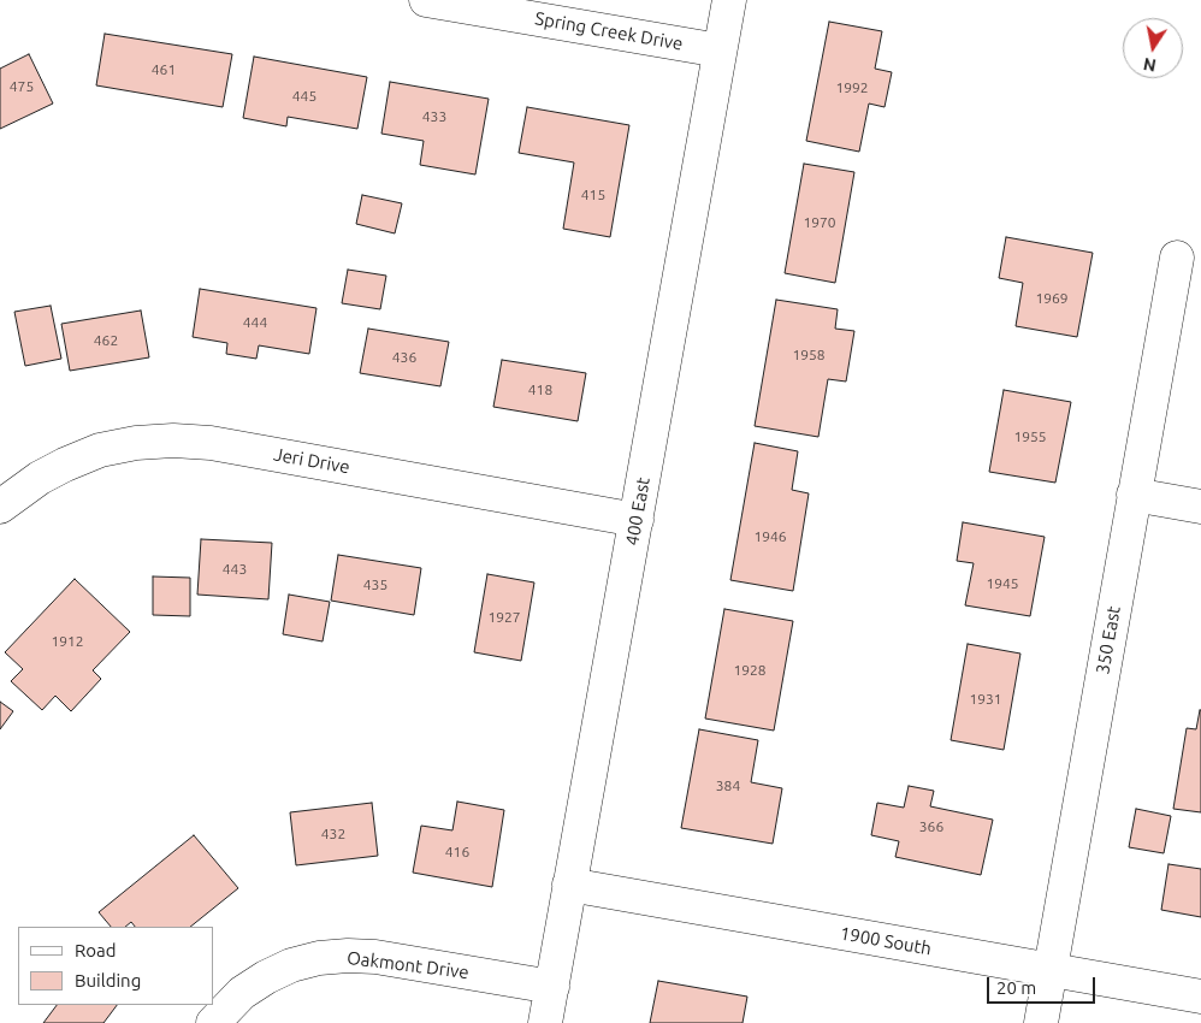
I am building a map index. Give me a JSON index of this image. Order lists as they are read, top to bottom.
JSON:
{
  "streets": {
    "street": [
      "Spring Creek Drive",
      "Jeri Drive",
      "400 East",
      "350 East",
      "1900 South",
      "Oakmont Drive"
    ]
  },
  "crossings": [
    ["Spring Creek Drive", "400 East"],
    ["Jeri Drive", "400 East"],
    ["400 East", "1900 South"],
    ["400 East", "Oakmont Drive"],
    ["350 East", "1900 South"]
  ],
  "house_numbers": [
    "461",
    "475",
    "1992",
    "445",
    "433",
    "415",
    "1970",
    "1969",
    "444",
    "462",
    "1958",
    "436",
    "418",
    "1955",
    "1946",
    "443",
    "1945",
    "435",
    "1927",
    "1912",
    "1928",
    "1931",
    "384",
    "366",
    "432",
    "416"
  ],
  "legend": ["Road", "Building"],
  "scale_bar": "20 m",
  "north": "bottom"
}
